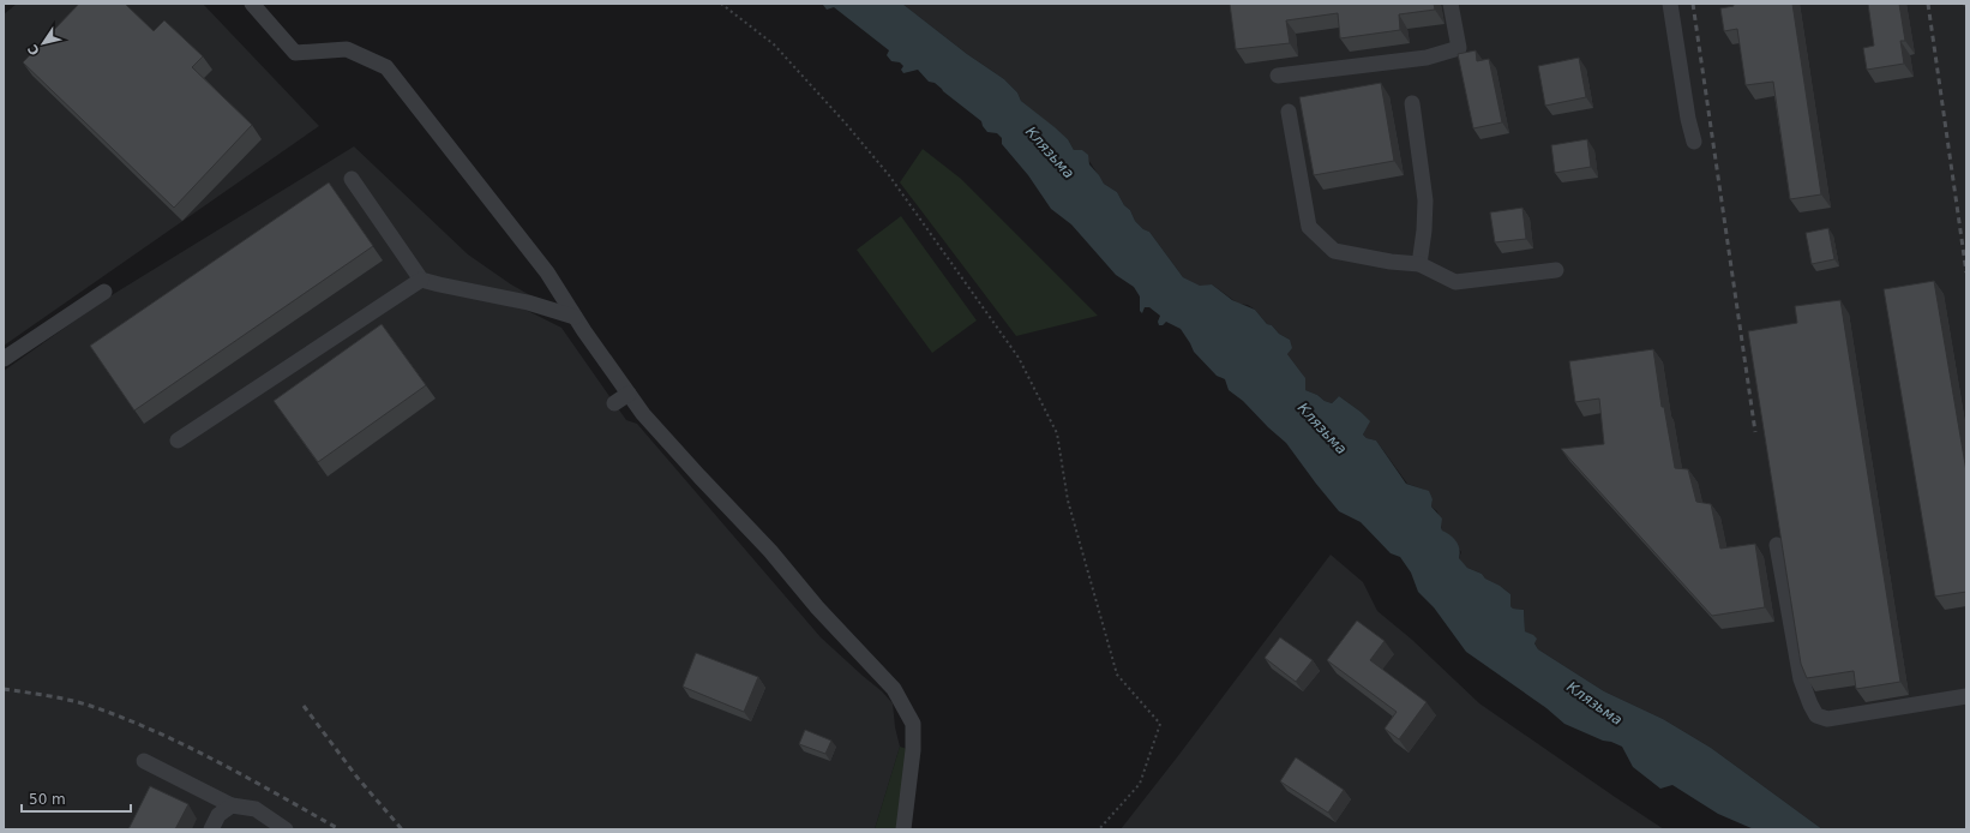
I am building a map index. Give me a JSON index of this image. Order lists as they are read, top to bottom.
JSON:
{
  "water": ["Клязьма"],
  "scale_bar": "50 m",
  "north": "bottom left"
}
